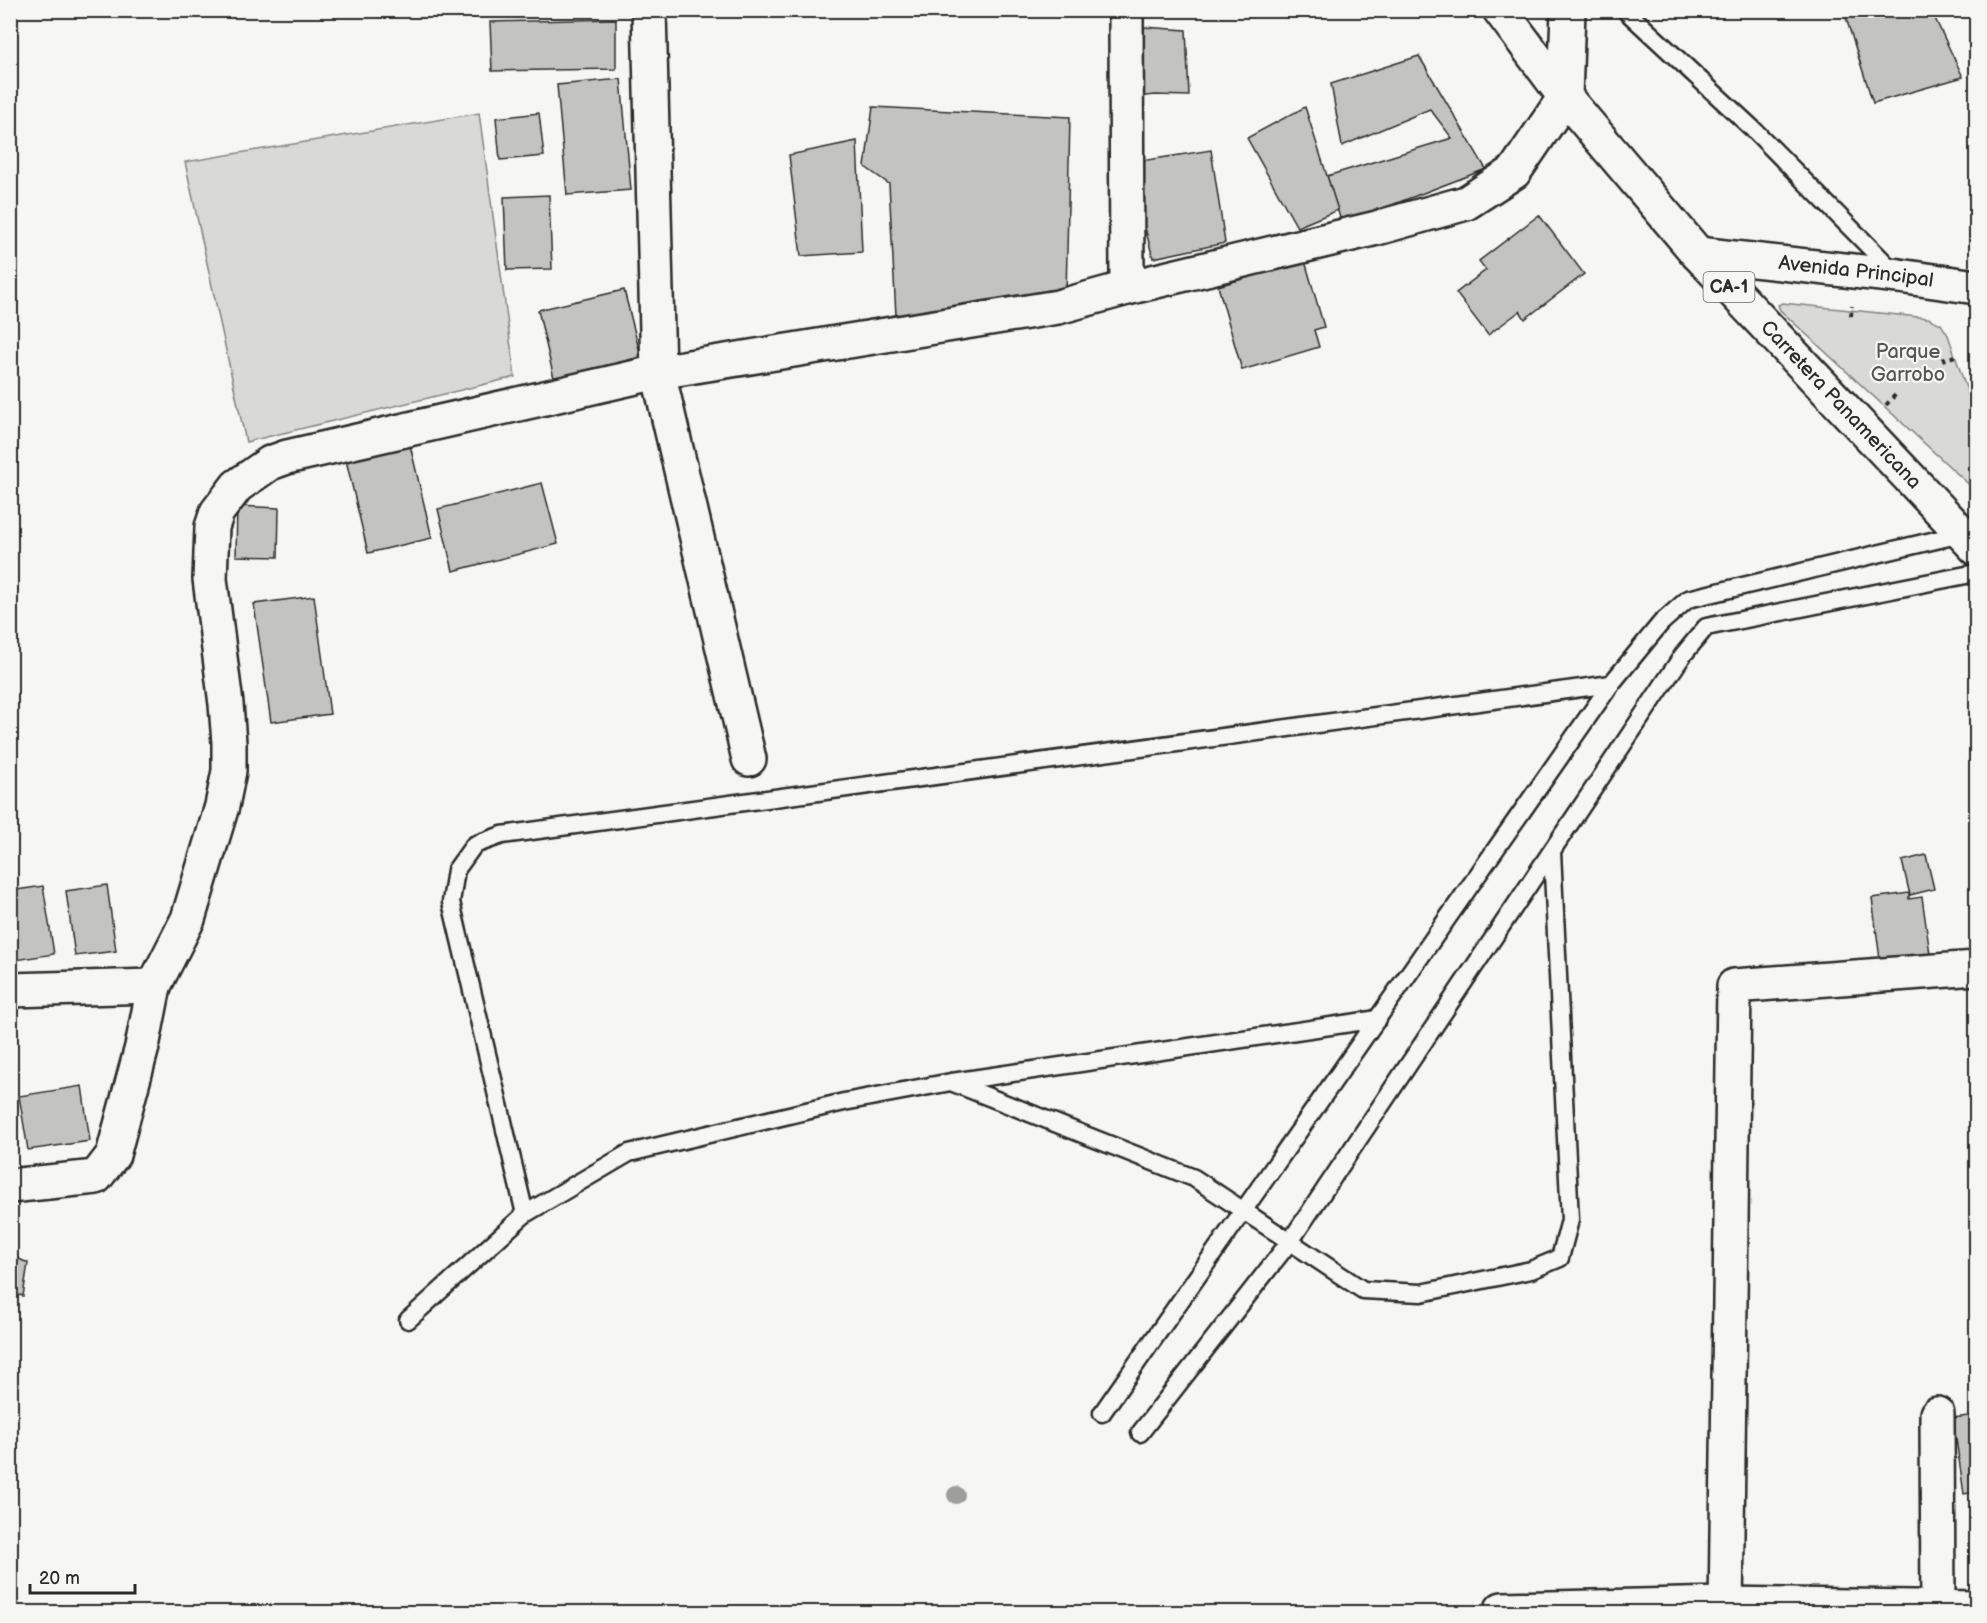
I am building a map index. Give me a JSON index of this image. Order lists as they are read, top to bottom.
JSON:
{
  "streets": {
    "main road": ["Avenida Principal", "CA-1", "Carretera Panamericana"]
  },
  "crossings": [
    ["Avenida Principal", "Carretera Panamericana"]
  ],
  "parks": ["Parque Garrobo"],
  "scale_bar": "20 m"
}
